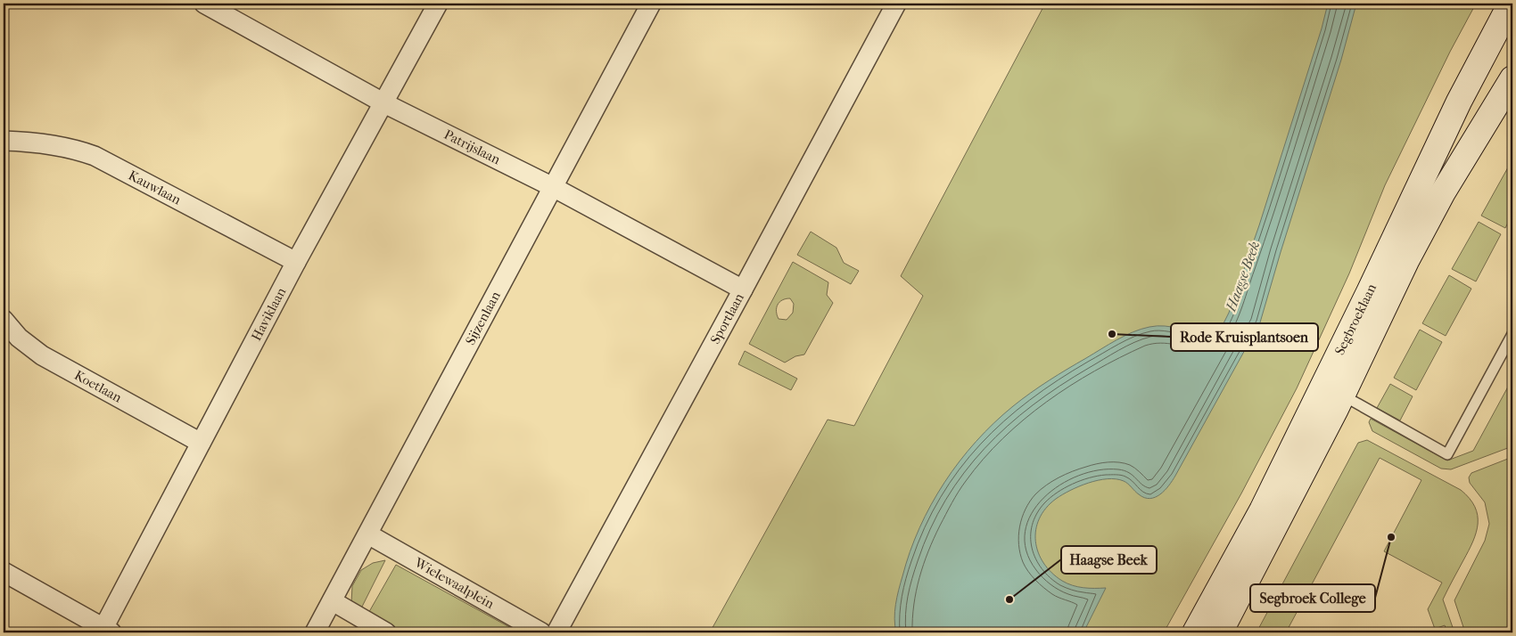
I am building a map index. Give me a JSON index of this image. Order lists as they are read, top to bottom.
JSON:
{
  "streets": {
    "main road": ["Segbroeklaan"],
    "street": [
      "Patrijslaan",
      "Kauwlaan",
      "Haviklaan",
      "Sijzenlaan",
      "Sportlaan",
      "Koetlaan",
      "Wielewaalplein"
    ]
  },
  "crossings": [
    ["Patrijslaan", "Haviklaan"],
    ["Patrijslaan", "Sijzenlaan"],
    ["Patrijslaan", "Sportlaan"],
    ["Kauwlaan", "Haviklaan"],
    ["Haviklaan", "Koetlaan"],
    ["Sijzenlaan", "Wielewaalplein"]
  ],
  "water": ["Haagse Beek"],
  "places": ["Rode Kruisplantsoen", "Segbroek College", "Haagse Beek"]
}
